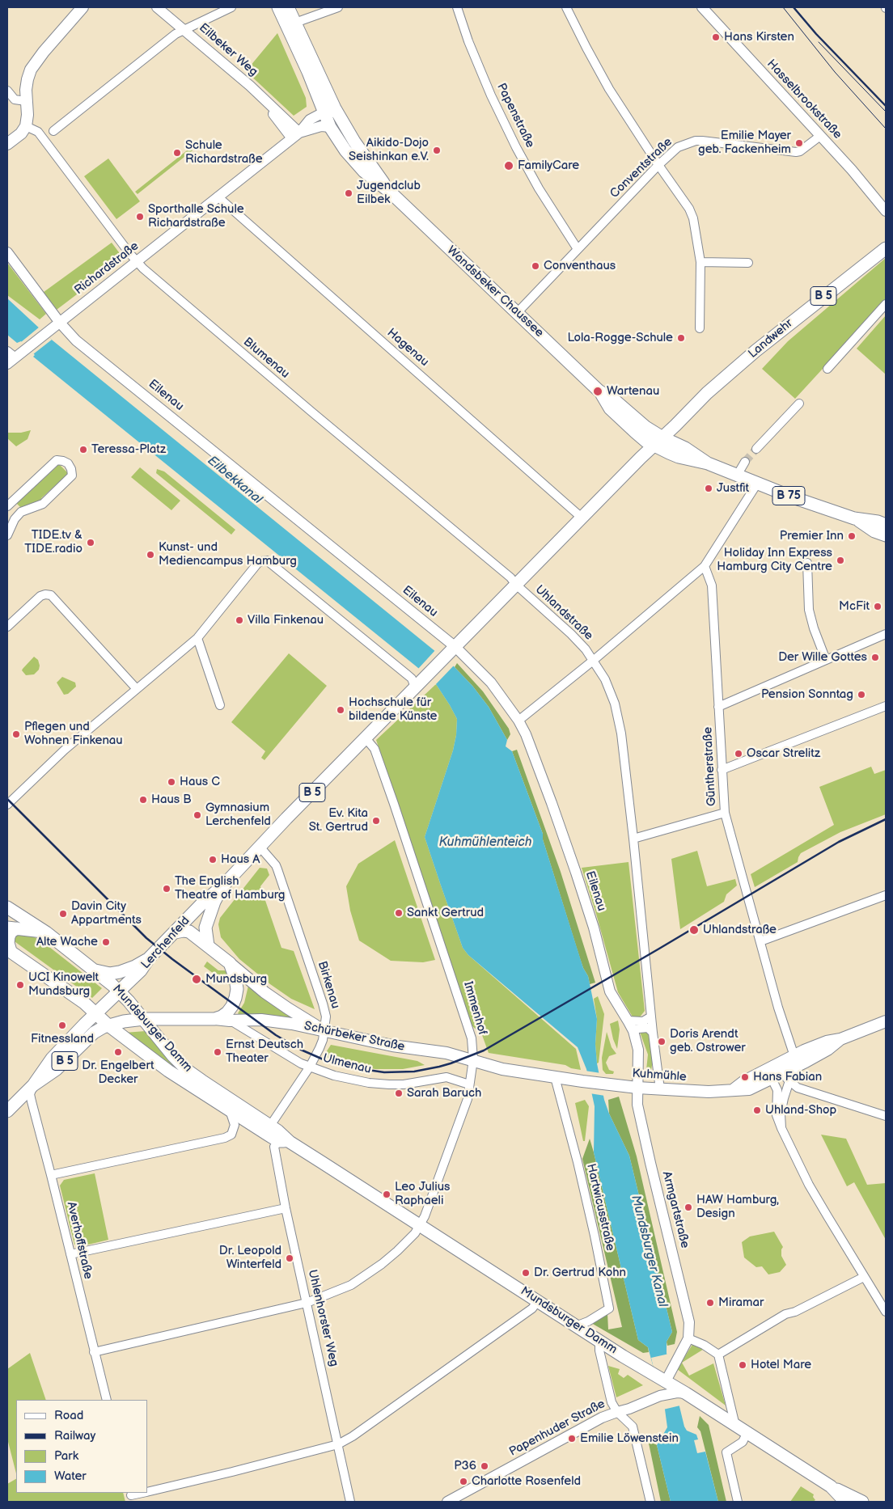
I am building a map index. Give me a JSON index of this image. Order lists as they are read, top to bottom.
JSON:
{
  "streets": {
    "main road": [
      "Wandsbeker Chaussee",
      "B 5",
      "Landwehr",
      "B 75",
      "Lerchenfeld",
      "Mundsburger Damm",
      "Schürbeker Straße",
      "Kuhmühle"
    ],
    "street": [
      "Eilbeker Weg",
      "Hasselbrookstraße",
      "Papenstraße",
      "Conventstraße",
      "Richardstraße",
      "Hagenau",
      "Blumenau",
      "Eilenau",
      "Uhlandstraße",
      "Güntherstraße",
      "Birkenau",
      "Immenhof",
      "Ulmenau",
      "Hartwicusstraße",
      "Armgartstraße",
      "Averhoffstraße",
      "Uhlenhorster Weg",
      "Papenhuder Straße"
    ]
  },
  "crossings": [
    ["Eilbeker Weg", "Richardstraße"],
    ["Hasselbrookstraße", "Conventstraße"],
    ["Papenstraße", "Conventstraße"],
    ["Conventstraße", "Wandsbeker Chaussee"],
    ["Richardstraße", "Wandsbeker Chaussee"],
    ["Richardstraße", "Hagenau"],
    ["Richardstraße", "Blumenau"],
    ["Richardstraße", "Eilenau"],
    ["Wandsbeker Chaussee", "B 5"],
    ["Wandsbeker Chaussee", "Landwehr"],
    ["Wandsbeker Chaussee", "B 75"],
    ["B 5", "Landwehr"],
    ["B 5", "Hagenau"],
    ["B 5", "Blumenau"],
    ["B 5", "Eilenau"],
    ["B 5", "B 75"],
    ["B 5", "Uhlandstraße"],
    ["B 5", "Lerchenfeld"],
    ["B 5", "Mundsburger Damm"],
    ["B 5", "Schürbeker Straße"],
    ["B 5", "Averhoffstraße"],
    ["Landwehr", "B 75"],
    ["Blumenau", "Uhlandstraße"],
    ["Eilenau", "Lerchenfeld"],
    ["Eilenau", "Kuhmühle"],
    ["Eilenau", "Armgartstraße"],
    ["Uhlandstraße", "Kuhmühle"],
    ["Güntherstraße", "Kuhmühle"],
    ["Lerchenfeld", "Birkenau"],
    ["Lerchenfeld", "Immenhof"],
    ["Lerchenfeld", "Mundsburger Damm"],
    ["Lerchenfeld", "Schürbeker Straße"],
    ["Birkenau", "Mundsburger Damm"],
    ["Birkenau", "Schürbeker Straße"],
    ["Birkenau", "Ulmenau"],
    ["Immenhof", "Mundsburger Damm"],
    ["Immenhof", "Schürbeker Straße"],
    ["Immenhof", "Ulmenau"],
    ["Immenhof", "Averhoffstraße"],
    ["Immenhof", "Uhlenhorster Weg"],
    ["Mundsburger Damm", "Schürbeker Straße"],
    ["Mundsburger Damm", "Hartwicusstraße"],
    ["Mundsburger Damm", "Armgartstraße"],
    ["Mundsburger Damm", "Uhlenhorster Weg"],
    ["Mundsburger Damm", "Papenhuder Straße"],
    ["Schürbeker Straße", "Ulmenau"],
    ["Schürbeker Straße", "Kuhmühle"],
    ["Schürbeker Straße", "Hartwicusstraße"],
    ["Kuhmühle", "Armgartstraße"],
    ["Armgartstraße", "Papenhuder Straße"]
  ],
  "water": ["Eilbekkanal", "Kuhmühlenteich", "Mundsburger Kanal"],
  "places": [
    "Hans Kirsten",
    "Emilie Mayer geb. Fackenheim",
    "Aikido-Dojo Seishinkan e.V.",
    "Schule Richardstraße",
    "FamilyCare",
    "Jugendclub Eilbek",
    "Sporthalle Schule Richardstraße",
    "Conventhaus",
    "Lola-Rogge-Schule",
    "Wartenau",
    "Teressa-Platz",
    "Justfit",
    "Premier Inn",
    "TIDE.tv & TIDE.radio",
    "Kunst- und Mediencampus Hamburg",
    "Holiday Inn Express Hamburg City Centre",
    "McFit",
    "Villa Finkenau",
    "Der Wille Gottes",
    "Pension Sonntag",
    "Hochschule für bildende Künste",
    "Pflegen und Wohnen Finkenau",
    "Oscar Strelitz",
    "Haus C",
    "Haus B",
    "Gymnasium Lerchenfeld",
    "Ev. Kita St. Gertrud",
    "Haus A",
    "The English Theatre of Hamburg",
    "Sankt Gertrud",
    "Davin City Appartments",
    "Uhlandstraße",
    "Alte Wache",
    "Mundsburg",
    "UCI Kinowelt Mundsburg",
    "Fitnessland",
    "Doris Arendt geb. Ostrower",
    "Dr. Engelbert Decker",
    "Ernst Deutsch Theater",
    "Hans Fabian",
    "Sarah Baruch",
    "Uhland-Shop",
    "Leo Julius Raphaeli",
    "HAW Hamburg, Design",
    "Dr. Leopold Winterfeld",
    "Dr. Gertrud Kohn",
    "Miramar",
    "Hotel Mare",
    "Emilie Löwenstein",
    "P36",
    "Charlotte Rosenfeld"
  ],
  "legend": [
    "Road",
    "Railway",
    "Park",
    "Water"
  ]
}
